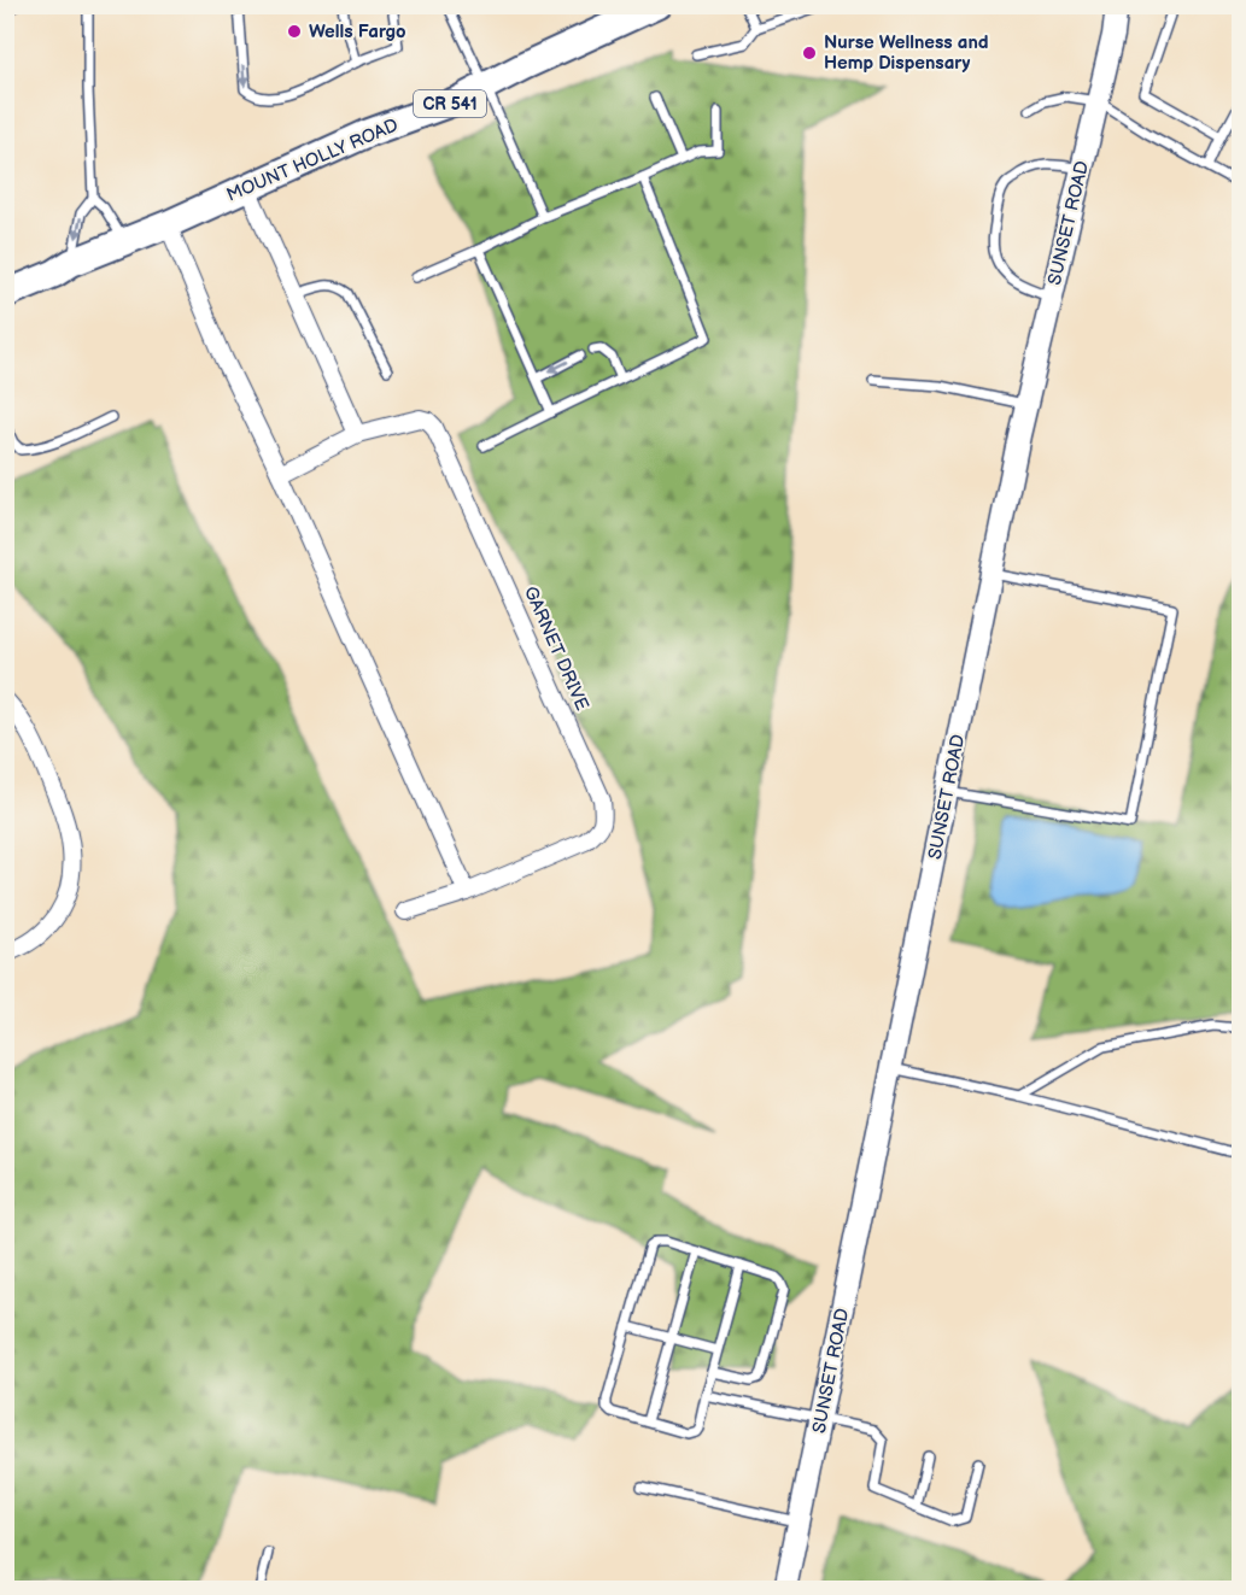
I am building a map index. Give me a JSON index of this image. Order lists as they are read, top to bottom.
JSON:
{
  "streets": {
    "highway": ["CR 541", "MOUNT HOLLY ROAD"],
    "street": ["SUNSET ROAD", "GARNET DRIVE"]
  },
  "places": ["Wells Fargo", "Nurse Wellness and Hemp Dispensary"]
}
